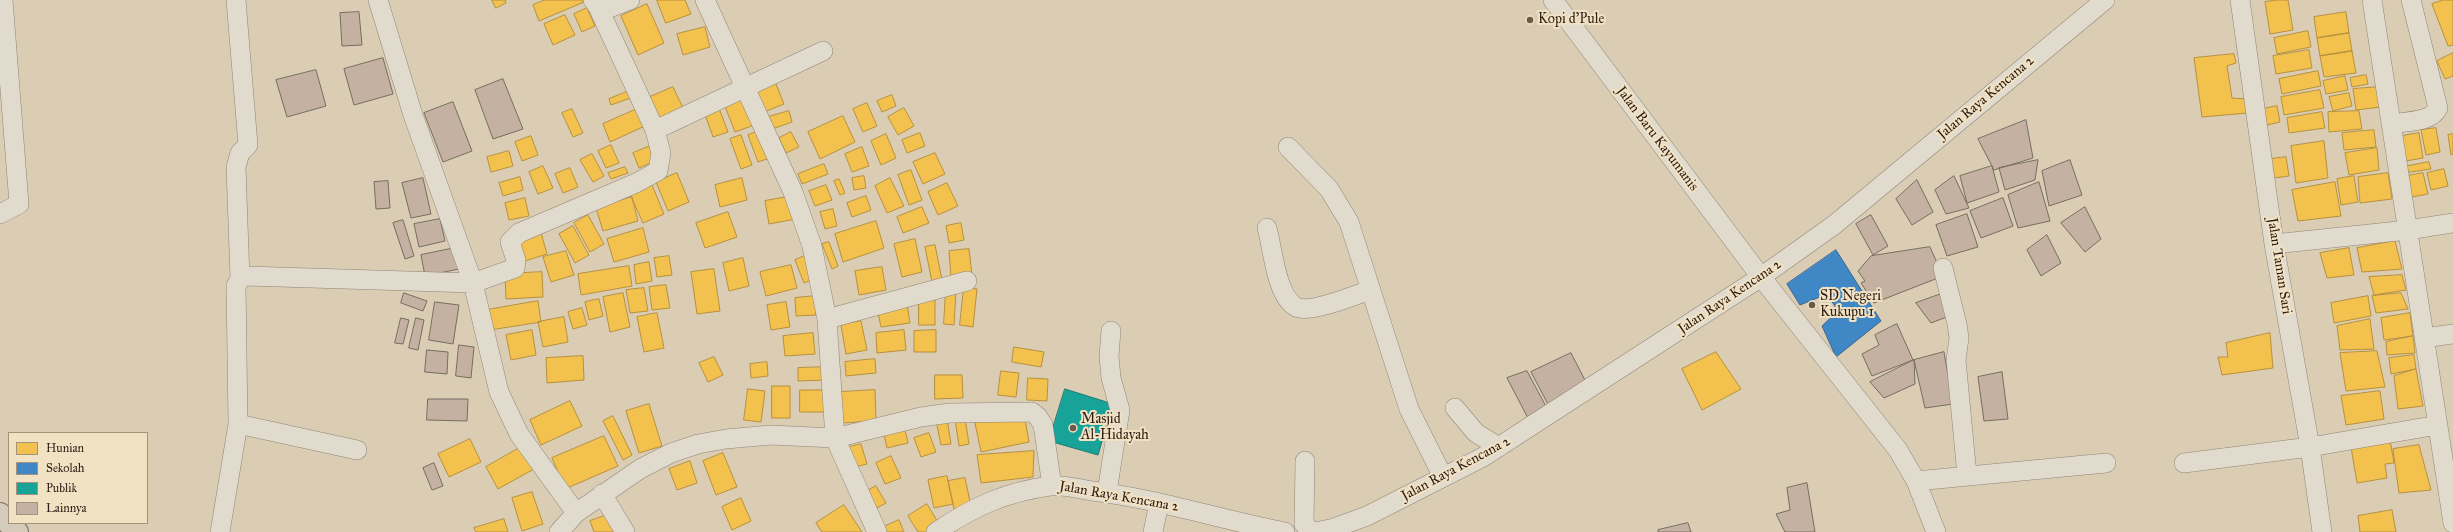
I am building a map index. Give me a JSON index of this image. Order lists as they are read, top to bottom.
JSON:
{
  "streets": {
    "street": ["Jalan Raya Kencana 2", "Jalan Baru Kayumanis", "Jalan Taman Sari"]
  },
  "crossings": [
    ["Jalan Raya Kencana 2", "Jalan Baru Kayumanis"]
  ],
  "places": ["Kopi d'Pule", "SD Negeri Kukupu 1", "Masjid Al-Hidayah"],
  "legend": [
    "Hunian",
    "Sekolah",
    "Publik",
    "Lainnya"
  ]
}
